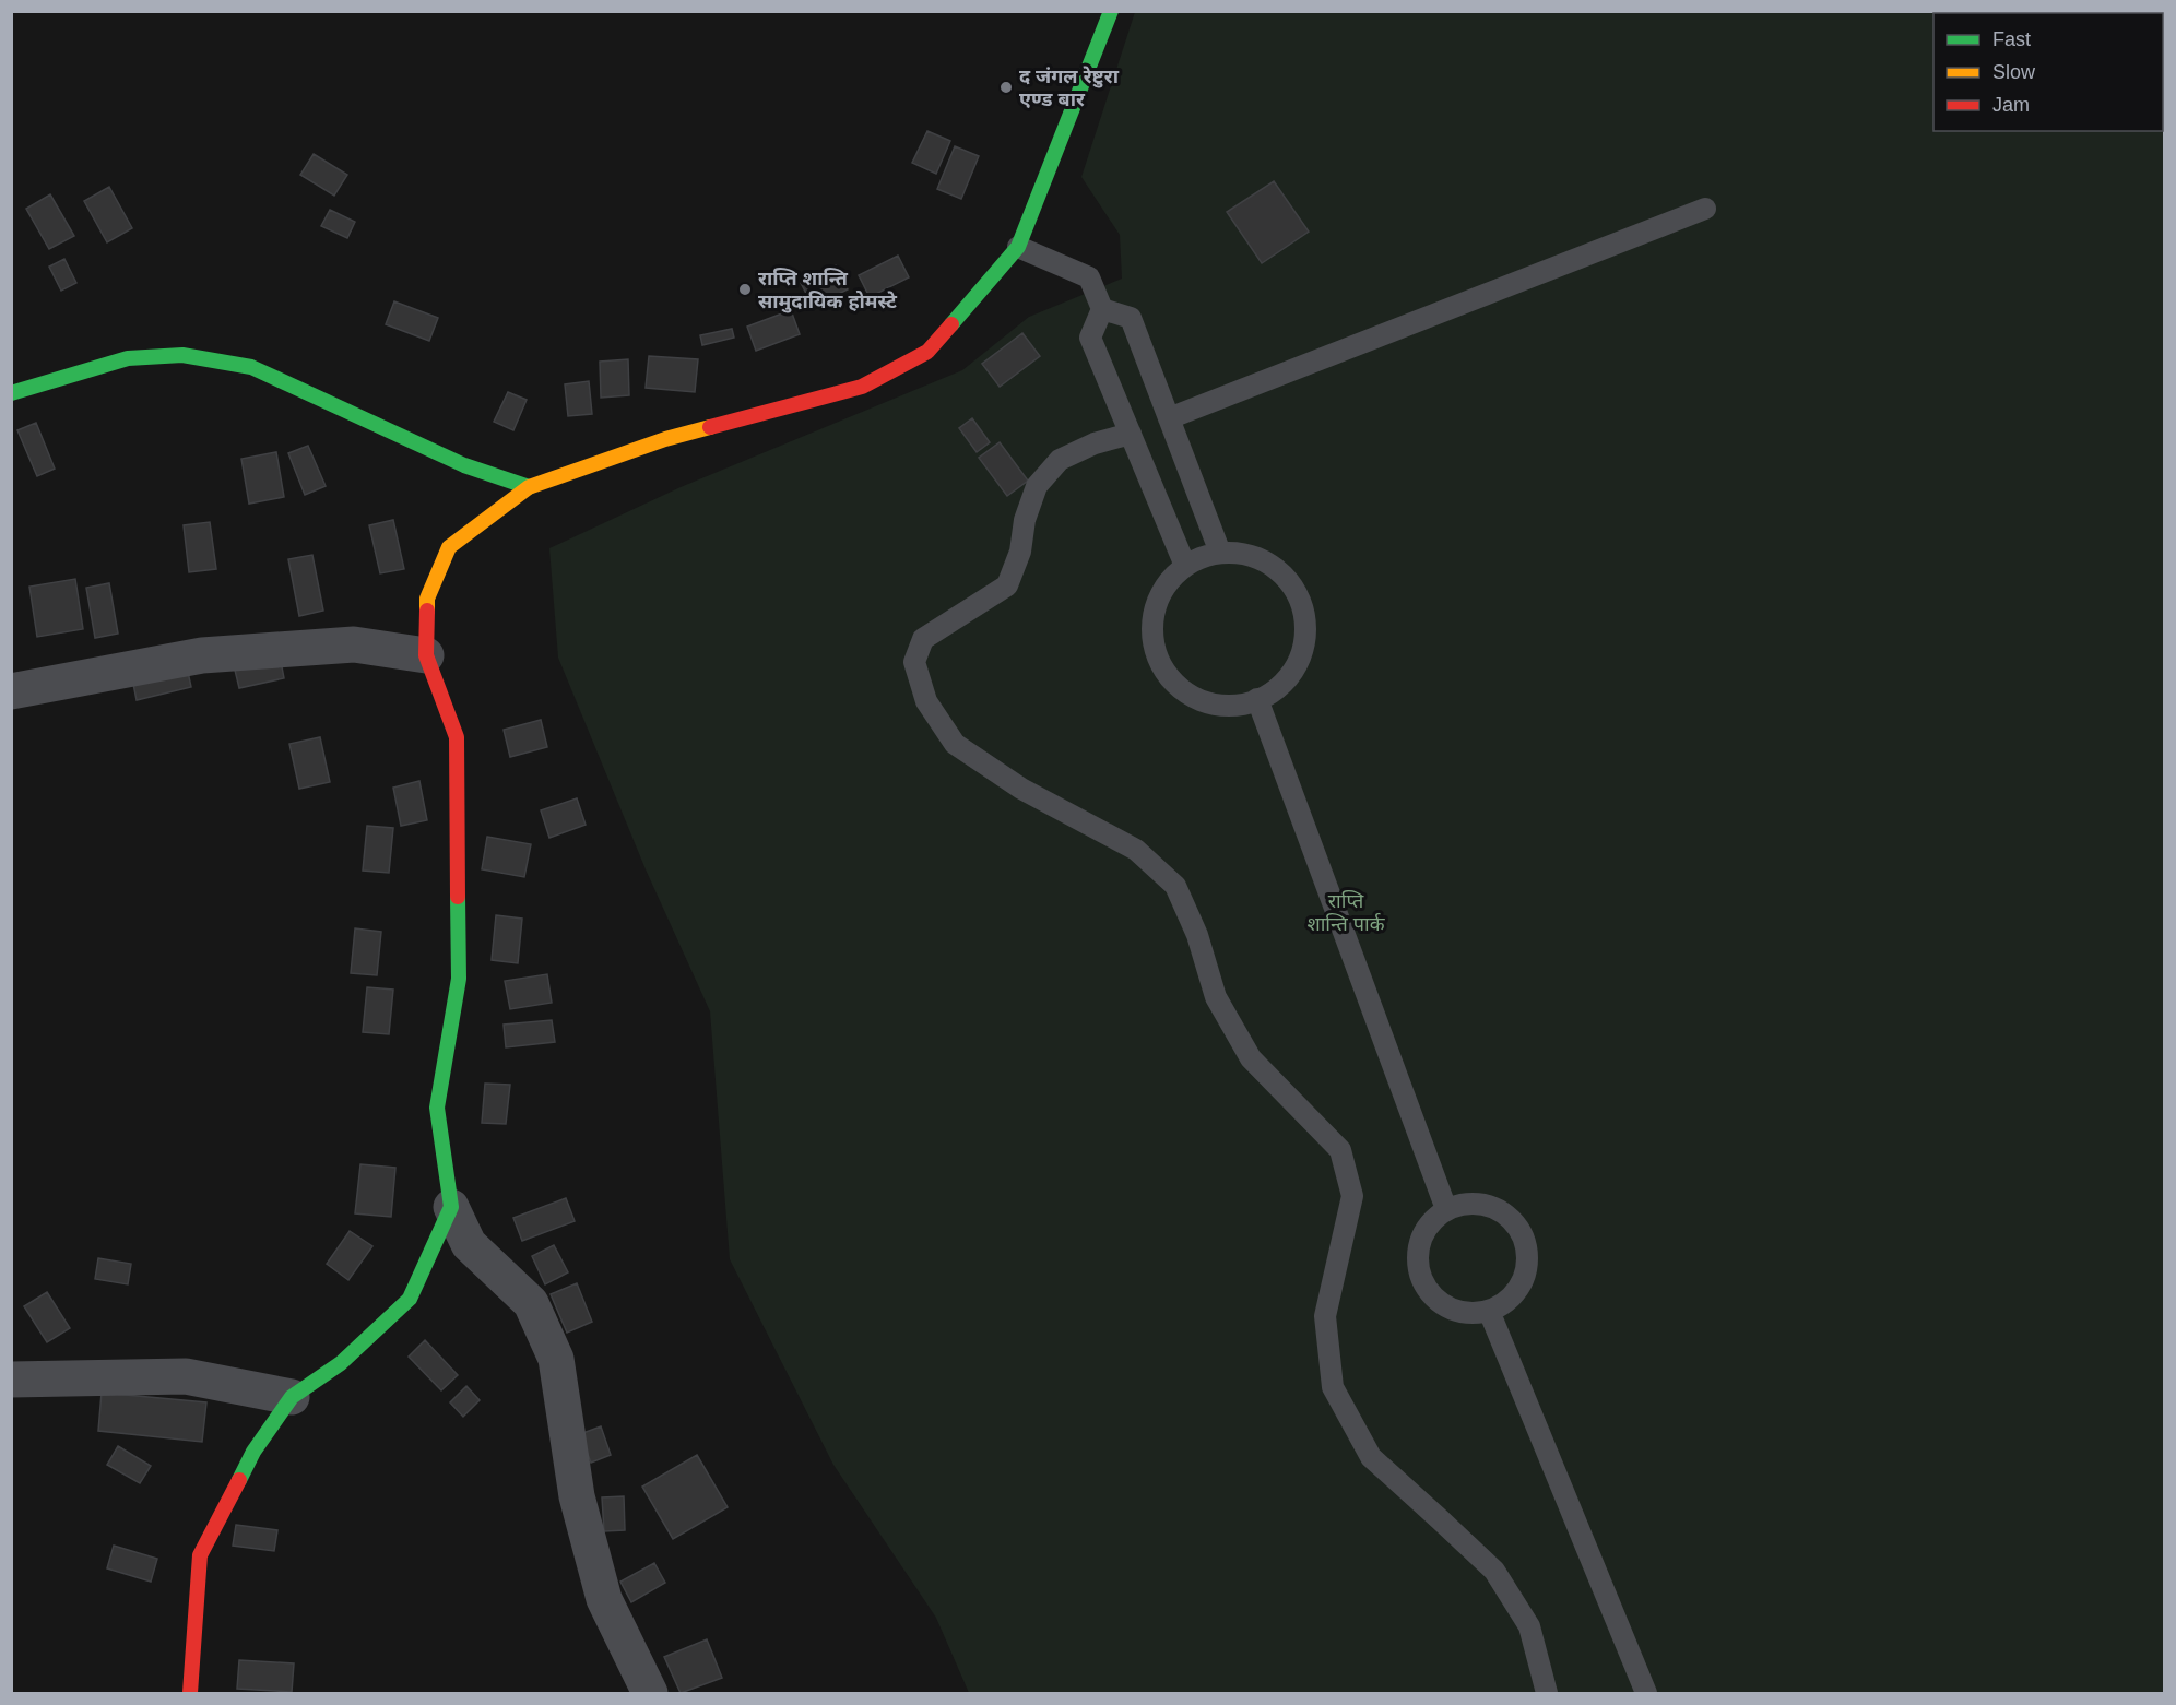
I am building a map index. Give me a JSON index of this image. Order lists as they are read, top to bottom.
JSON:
{
  "parks": ["राप्ति शान्ति पार्क"],
  "places": ["द जंगल रेष्टुरा एण्ड बार", "राप्ति शान्ति सामुदायिक होमस्टे"],
  "legend": ["Fast", "Slow", "Jam"]
}
